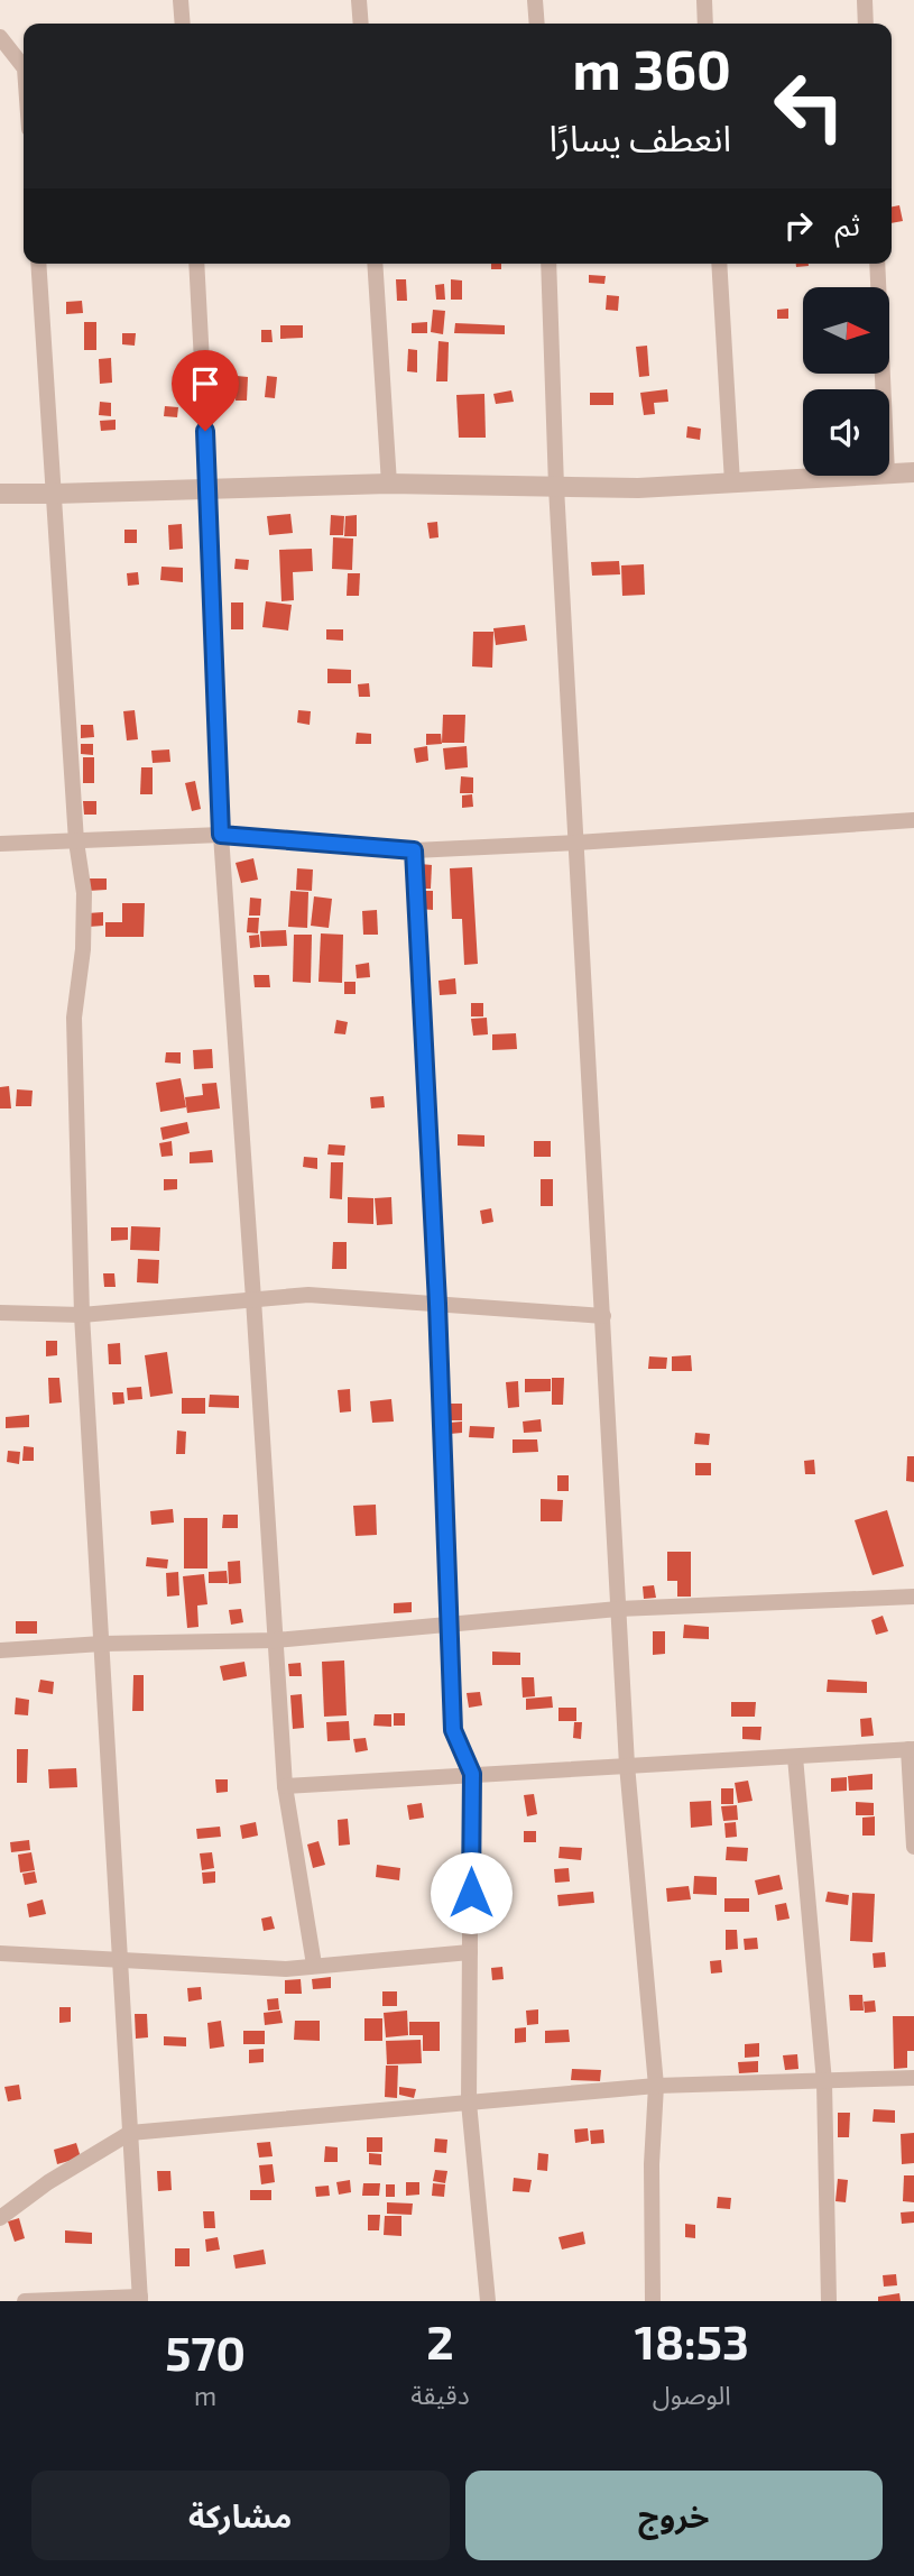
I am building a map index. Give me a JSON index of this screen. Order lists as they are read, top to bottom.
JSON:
{
  "north": "right",
  "page": {
    "turn": ["360 m", "انعطف يسارًا"],
    "then": "ثم",
    "eta": [
      "18:53",
      "الوصول",
      "2",
      "دقيقة",
      "570",
      "m"
    ],
    "buttons": ["خروج", "مشاركة"]
  }
}
